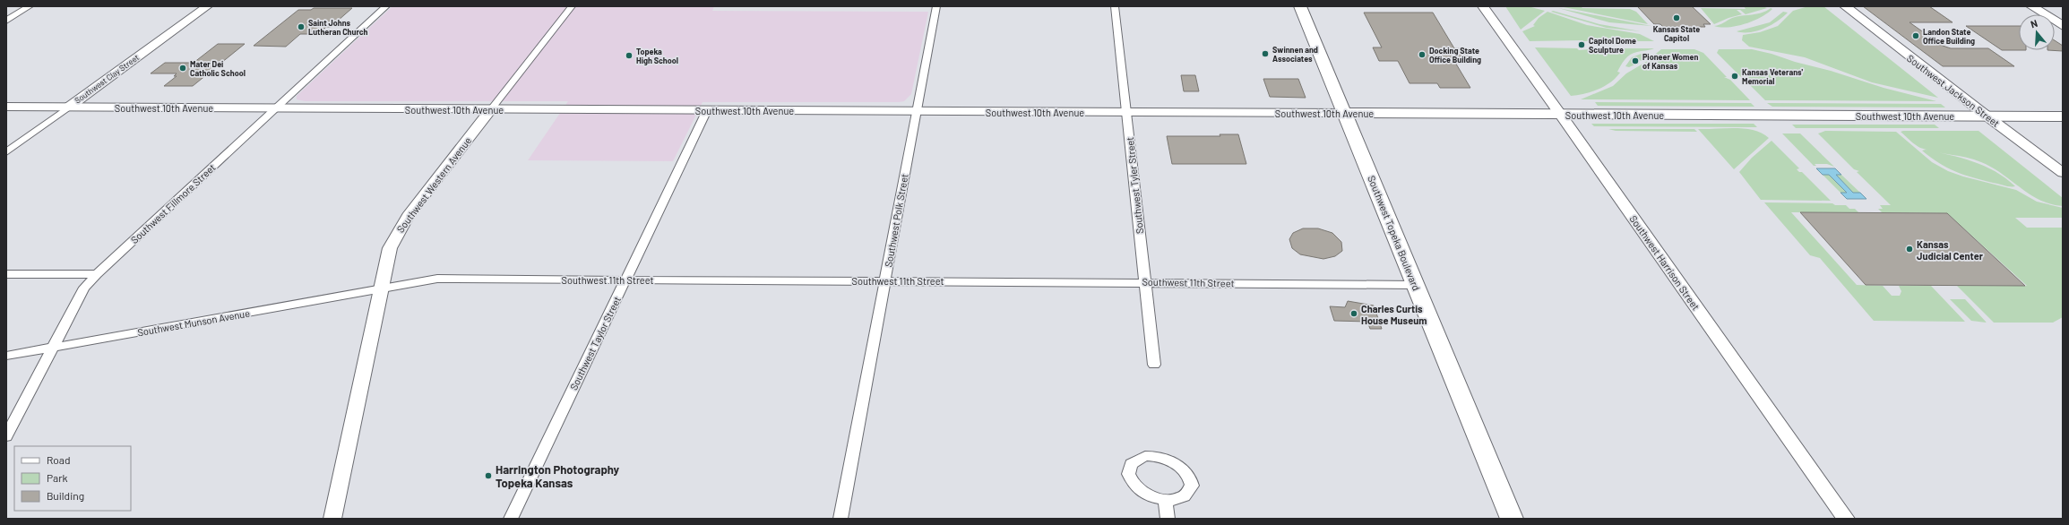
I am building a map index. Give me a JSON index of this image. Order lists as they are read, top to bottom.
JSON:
{
  "streets": {
    "main road": [
      "Southwest Jackson Street",
      "Southwest 10th Avenue",
      "Southwest Topeka Boulevard",
      "Southwest Harrison Street"
    ],
    "street": [
      "Southwest Clay Street",
      "Southwest Western Avenue",
      "Southwest Tyler Street",
      "Southwest Fillmore Street",
      "Southwest Polk Street",
      "Southwest 11th Street",
      "Southwest Munson Avenue",
      "Southwest Taylor Street"
    ]
  },
  "crossings": [
    ["Southwest Clay Street", "Southwest 10th Avenue"],
    ["Southwest Jackson Street", "Southwest 10th Avenue"],
    ["Southwest 10th Avenue", "Southwest Western Avenue"],
    ["Southwest 10th Avenue", "Southwest Tyler Street"],
    ["Southwest 10th Avenue", "Southwest Fillmore Street"],
    ["Southwest 10th Avenue", "Southwest Polk Street"],
    ["Southwest 10th Avenue", "Southwest Topeka Boulevard"],
    ["Southwest 10th Avenue", "Southwest Harrison Street"],
    ["Southwest 10th Avenue", "Southwest Taylor Street"],
    ["Southwest Western Avenue", "Southwest 11th Street"],
    ["Southwest Western Avenue", "Southwest Munson Avenue"],
    ["Southwest Tyler Street", "Southwest 11th Street"],
    ["Southwest Fillmore Street", "Southwest Munson Avenue"],
    ["Southwest Polk Street", "Southwest 11th Street"],
    ["Southwest Topeka Boulevard", "Southwest 11th Street"],
    ["Southwest 11th Street", "Southwest Munson Avenue"],
    ["Southwest 11th Street", "Southwest Taylor Street"]
  ],
  "places": [
    "Kansas State Capitol",
    "Saint Johns Lutheran Church",
    "Landon State Office Building",
    "Capitol Dome Sculpture",
    "Swinnen and Associates",
    "Docking State Office Building",
    "Topeka High School",
    "Pioneer Women of Kansas",
    "Mater Dei Catholic School",
    "Kansas Veterans' Memorial",
    "Kansas Judicial Center",
    "Charles Curtis House Museum",
    "Harrington Photography Topeka Kansas"
  ],
  "legend": ["Road", "Park", "Building"],
  "north": "top"
}
